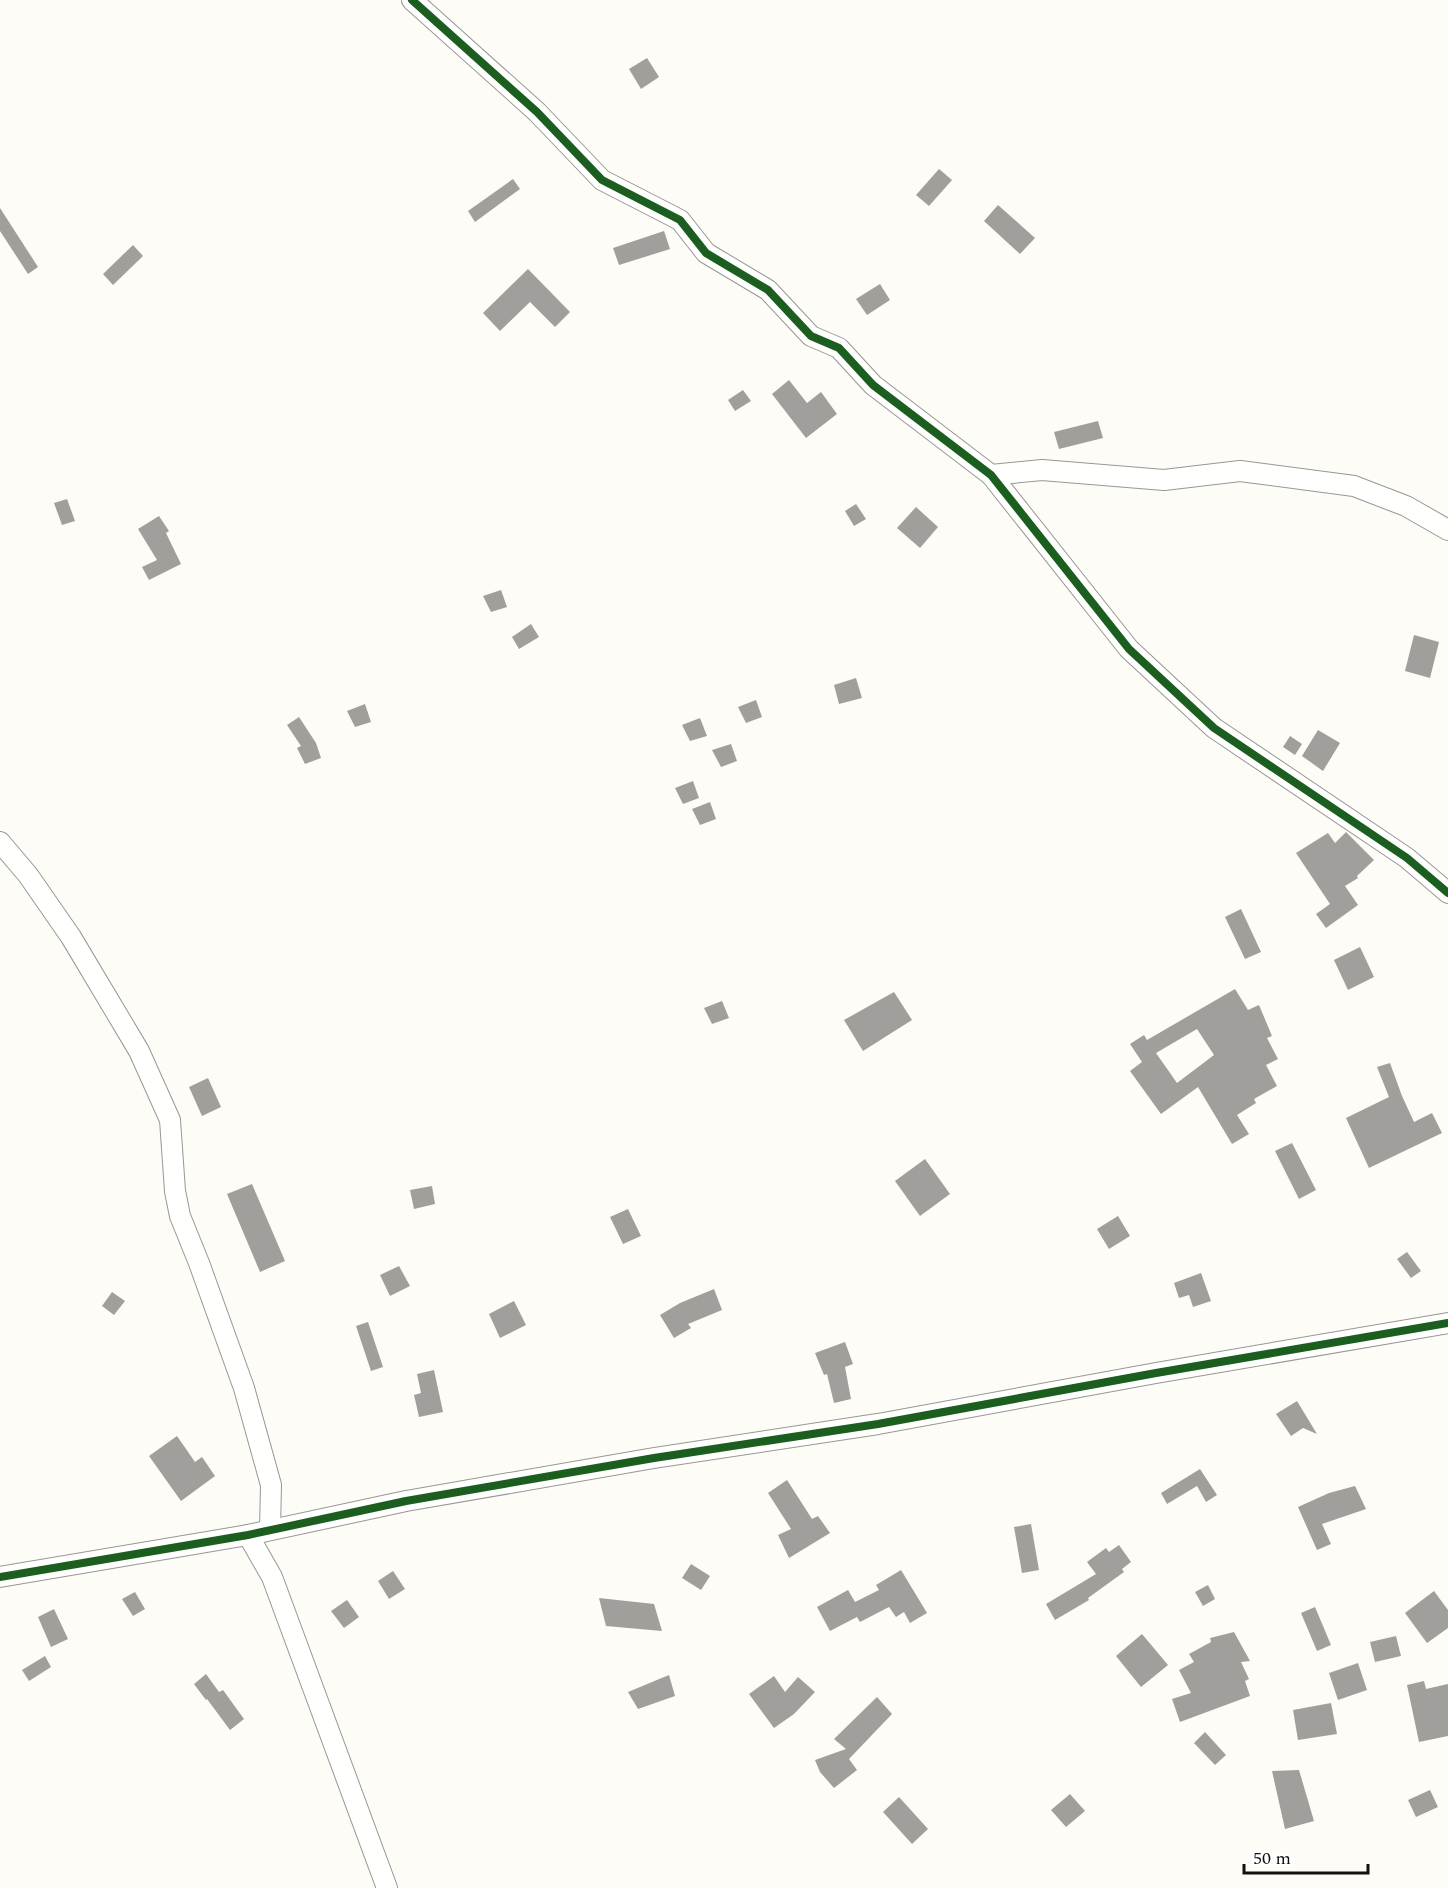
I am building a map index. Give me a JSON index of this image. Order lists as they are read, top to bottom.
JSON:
{
  "scale_bar": "50 m"
}
